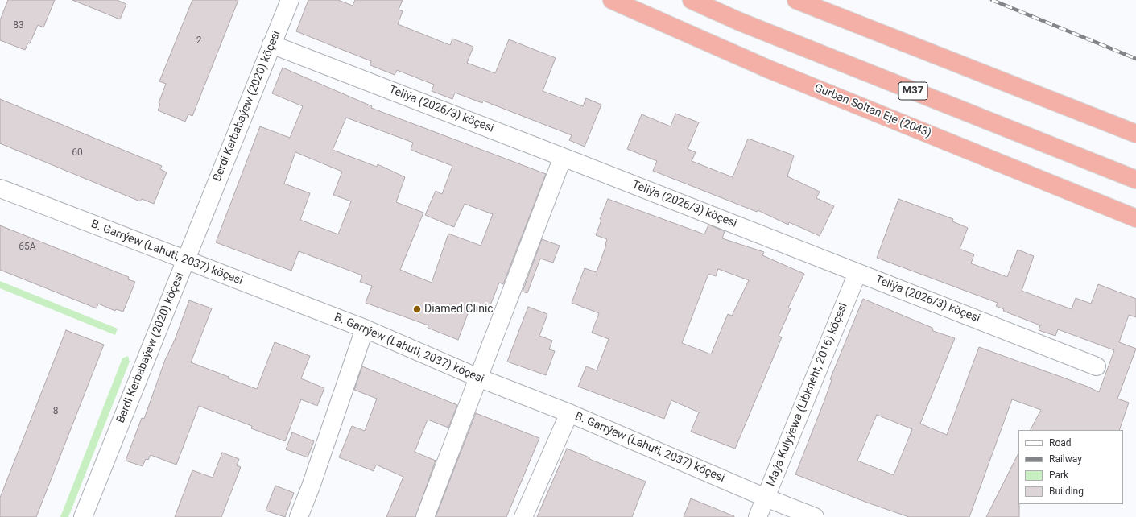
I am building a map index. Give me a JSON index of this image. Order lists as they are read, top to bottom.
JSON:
{
  "streets": {
    "highway": ["M37", "Gurban Soltan Eje (2043)"],
    "street": [
      "Berdi Kerbabaýew (2020) köçesi",
      "Teliýa (2026/3) köçesi",
      "B. Garrýew (Lahuti, 2037) köçesi",
      "Maýa Kulyýewa (Libkneht, 2016) köçesi"
    ]
  },
  "crossings": [
    ["Berdi Kerbabaýew (2020) köçesi", "Teliýa (2026/3) köçesi"],
    ["Berdi Kerbabaýew (2020) köçesi", "B. Garrýew (Lahuti, 2037) köçesi"],
    ["Teliýa (2026/3) köçesi", "Maýa Kulyýewa (Libkneht, 2016) köçesi"],
    ["B. Garrýew (Lahuti, 2037) köçesi", "Maýa Kulyýewa (Libkneht, 2016) köçesi"]
  ],
  "places": ["Diamed Clinic"],
  "house_numbers": [
    "83",
    "2",
    "60",
    "65A",
    "8"
  ],
  "legend": [
    "Road",
    "Railway",
    "Park",
    "Building"
  ]
}
